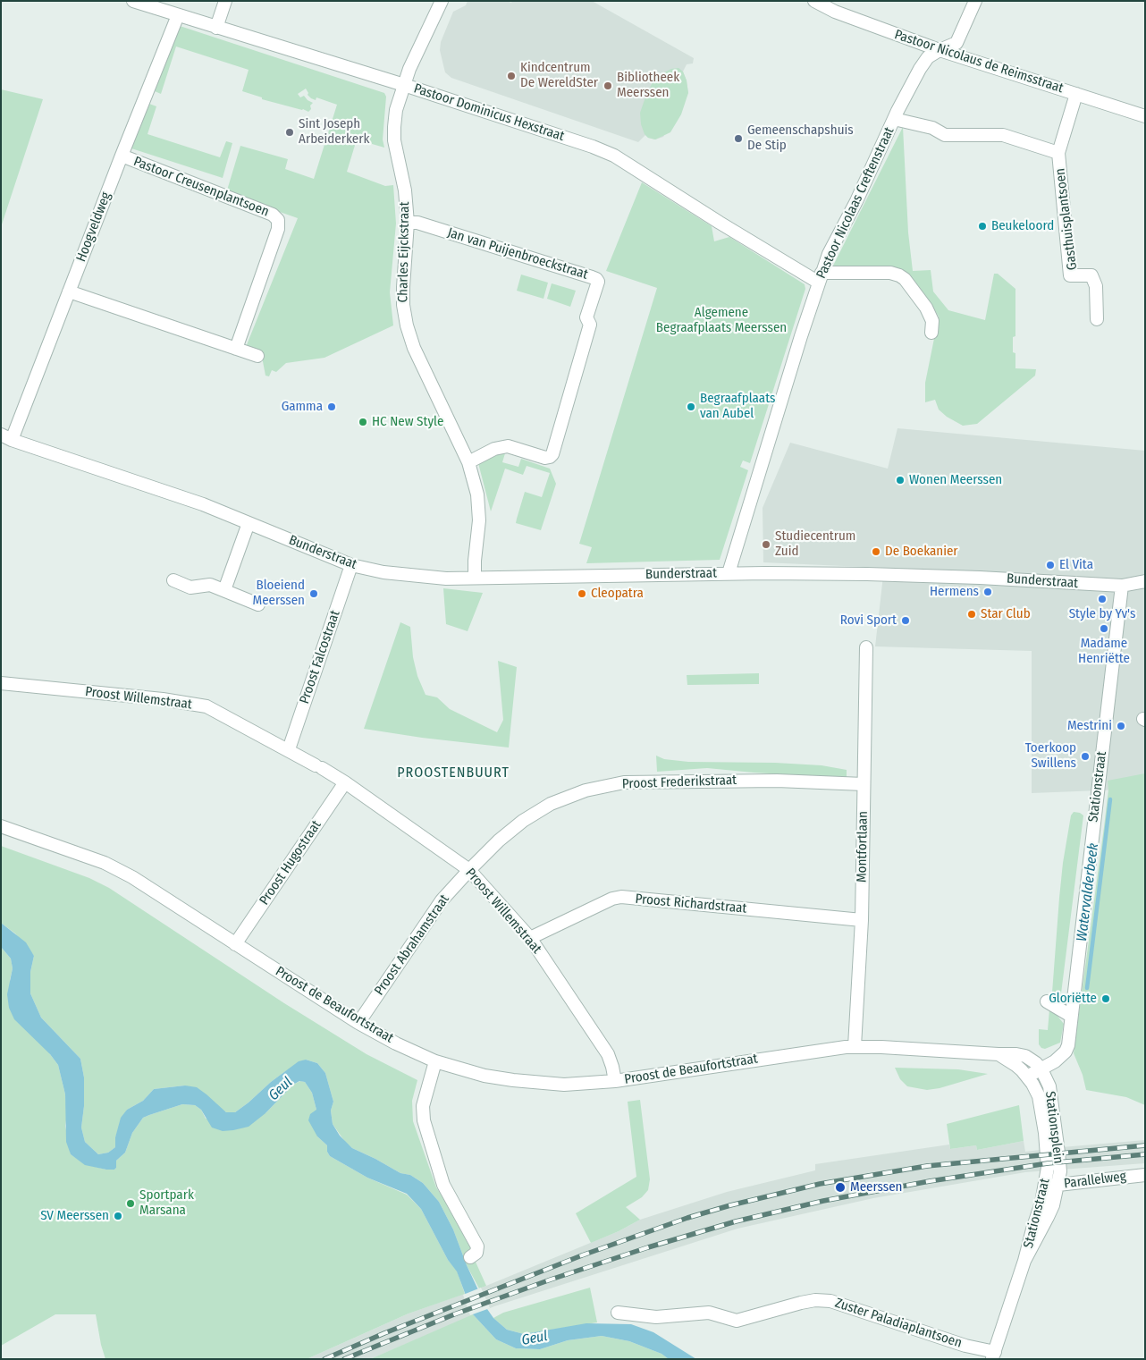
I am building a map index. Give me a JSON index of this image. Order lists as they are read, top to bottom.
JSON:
{
  "streets": {
    "street": [
      "Pastoor Nicolaus de Reimsstraat",
      "Pastoor Dominicus Hexstraat",
      "Pastoor Creusenplantsoen",
      "Pastoor Nicolaas Creftenstraat",
      "Gasthuisplantsoen",
      "Hoogveldweg",
      "Charles Eijckstraat",
      "Jan van Puijenbroeckstraat",
      "Bunderstraat",
      "Proost Falcostraat",
      "Proost Willemstraat",
      "Proost Frederikstraat",
      "Stationstraat",
      "Montfortlaan",
      "Proost Hugostraat",
      "Proost Richardstraat",
      "Proost Abrahamstraat",
      "Proost de Beaufortstraat",
      "Stationsplein",
      "Parallelweg",
      "Zuster Paladiaplantsoen"
    ]
  },
  "crossings": [
    ["Pastoor Nicolaus de Reimsstraat", "Pastoor Nicolaas Creftenstraat"],
    ["Pastoor Nicolaus de Reimsstraat", "Gasthuisplantsoen"],
    ["Pastoor Dominicus Hexstraat", "Pastoor Nicolaas Creftenstraat"],
    ["Pastoor Dominicus Hexstraat", "Hoogveldweg"],
    ["Pastoor Dominicus Hexstraat", "Charles Eijckstraat"],
    ["Pastoor Creusenplantsoen", "Hoogveldweg"],
    ["Pastoor Nicolaas Creftenstraat", "Gasthuisplantsoen"],
    ["Pastoor Nicolaas Creftenstraat", "Bunderstraat"],
    ["Hoogveldweg", "Bunderstraat"],
    ["Charles Eijckstraat", "Jan van Puijenbroeckstraat"],
    ["Charles Eijckstraat", "Bunderstraat"],
    ["Bunderstraat", "Proost Falcostraat"],
    ["Bunderstraat", "Stationstraat"],
    ["Proost Falcostraat", "Proost Willemstraat"],
    ["Proost Willemstraat", "Proost Frederikstraat"],
    ["Proost Willemstraat", "Proost Hugostraat"],
    ["Proost Willemstraat", "Proost Richardstraat"],
    ["Proost Willemstraat", "Proost Abrahamstraat"],
    ["Proost Willemstraat", "Proost de Beaufortstraat"],
    ["Proost Frederikstraat", "Montfortlaan"],
    ["Proost Frederikstraat", "Proost Abrahamstraat"],
    ["Stationstraat", "Stationsplein"],
    ["Stationstraat", "Parallelweg"],
    ["Stationstraat", "Zuster Paladiaplantsoen"],
    ["Montfortlaan", "Proost Richardstraat"],
    ["Montfortlaan", "Proost de Beaufortstraat"],
    ["Montfortlaan", "Stationsplein"],
    ["Proost Hugostraat", "Proost de Beaufortstraat"],
    ["Proost Abrahamstraat", "Proost de Beaufortstraat"],
    ["Proost de Beaufortstraat", "Stationsplein"],
    ["Stationsplein", "Parallelweg"]
  ],
  "districts": ["PROOSTENBUURT"],
  "water": ["Watervalderbeek", "Geul"],
  "parks": ["Algemene Begraafplaats Meerssen"],
  "places": [
    "Kindcentrum De WereldSter",
    "Bibliotheek Meerssen",
    "Sint Joseph Arbeiderkerk",
    "Gemeenschapshuis De Stip",
    "Beukeloord",
    "Gamma",
    "Begraafplaats van Aubel",
    "HC New Style",
    "Wonen Meerssen",
    "Studiecentrum Zuid",
    "De Boekanier",
    "El Vita",
    "Hermens",
    "Bloeiend Meerssen",
    "Cleopatra",
    "Style by Yv's",
    "Star Club",
    "Rovi Sport",
    "Madame Henriëtte",
    "Mestrini",
    "Toerkoop Swillens",
    "Gloriëtte",
    "Meerssen",
    "Sportpark Marsana",
    "SV Meerssen"
  ]
}
